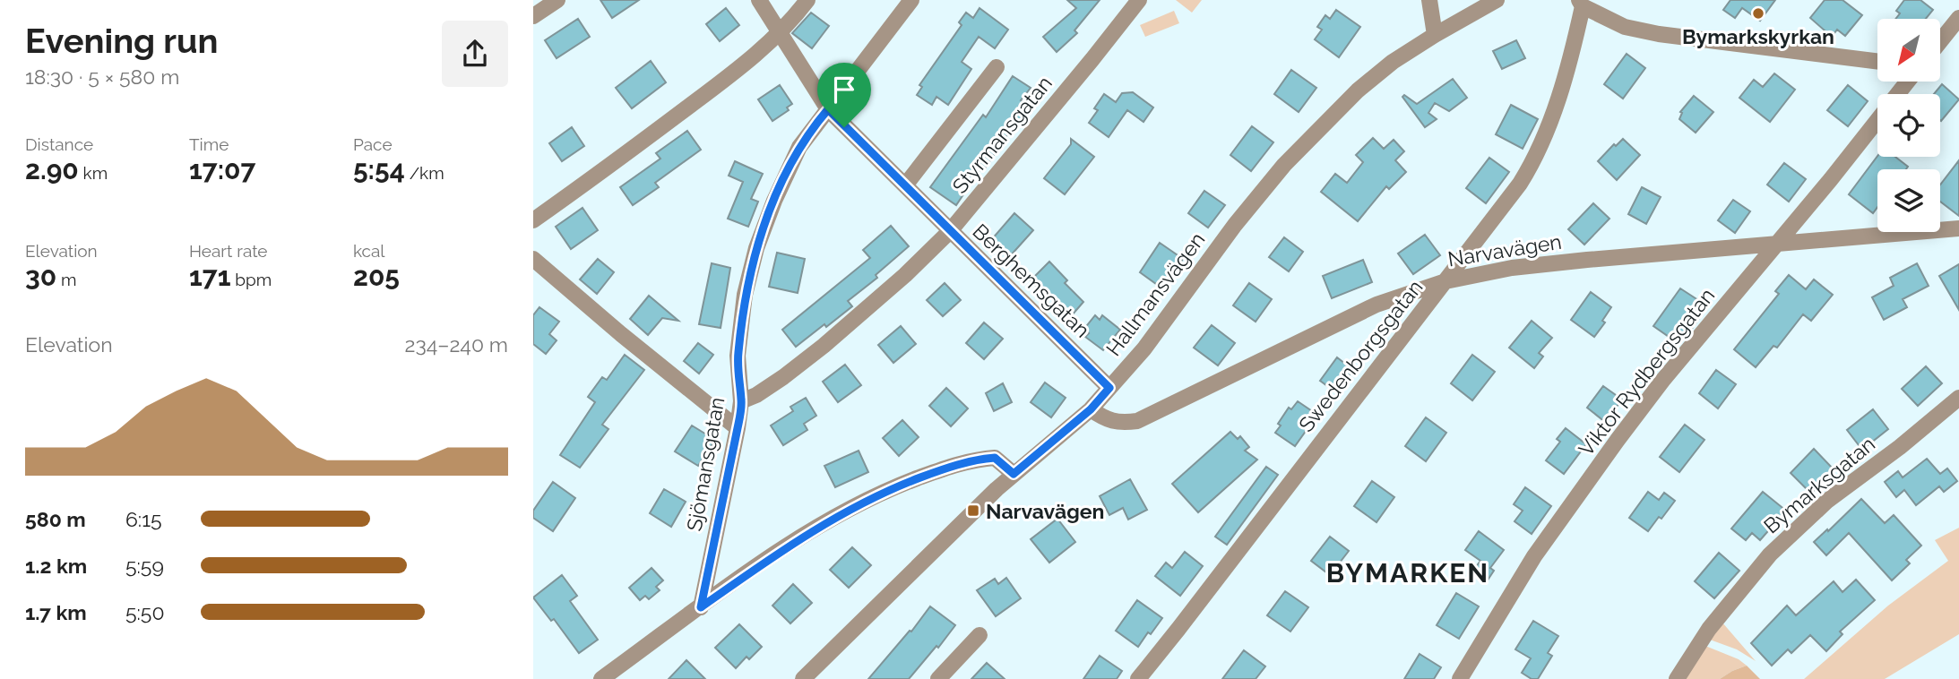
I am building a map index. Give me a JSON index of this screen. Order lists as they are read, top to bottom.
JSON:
{
  "streets": {
    "street": [
      "Styrmansgatan",
      "Narvavägen",
      "Berghemsgatan",
      "Hallmansvägen",
      "Swedenborgsgatan",
      "Viktor Rydbergsgatan",
      "Sjömansgatan",
      "Bymarksgatan"
    ]
  },
  "crossings": [
    ["Styrmansgatan", "Berghemsgatan"],
    ["Styrmansgatan", "Sjömansgatan"],
    ["Narvavägen", "Hallmansvägen"],
    ["Narvavägen", "Swedenborgsgatan"],
    ["Narvavägen", "Viktor Rydbergsgatan"],
    ["Berghemsgatan", "Hallmansvägen"],
    ["Berghemsgatan", "Sjömansgatan"]
  ],
  "districts": ["BYMARKEN"],
  "places": {
    "other": ["Bymarkskyrkan"],
    "transit": ["Narvavägen"]
  },
  "north": "bottom left",
  "page": {
    "heading": ["Evening run", "18:30 · 5 × 580 m"],
    "stats": [
      ["Distance", "2.90 km"],
      ["Time", "17:07"],
      ["Pace", "5:54 /km"],
      ["Elevation", "30 m"],
      ["Heart rate", "171 bpm"],
      ["kcal", "205"]
    ],
    "chart": ["Elevation", "234–240 m"],
    "list": [
      {
        "name": "580 m",
        "note": "6:15"
      },
      {
        "name": "1.2 km",
        "note": "5:59"
      },
      {
        "name": "1.7 km",
        "note": "5:50"
      }
    ]
  }
}
